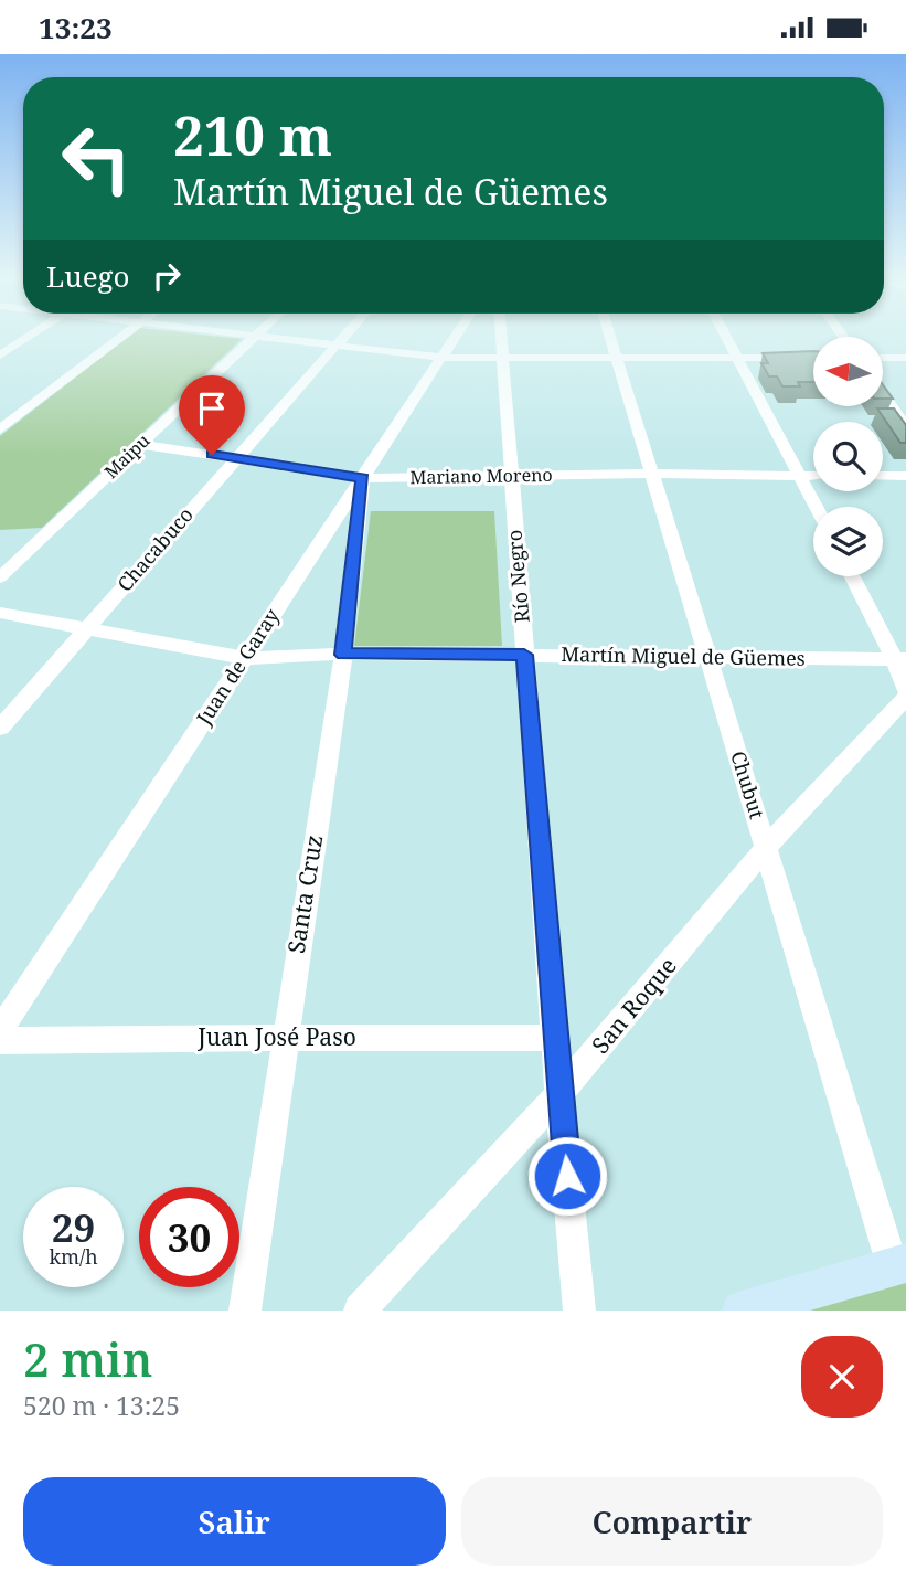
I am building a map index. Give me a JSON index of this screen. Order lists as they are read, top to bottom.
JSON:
{
  "streets": {
    "street": [
      "Maipu",
      "Mariano Moreno",
      "Chacabuco",
      "Río Negro",
      "Martín Miguel de Güemes",
      "Juan de Garay",
      "Chubut",
      "Santa Cruz",
      "San Roque",
      "Juan José Paso"
    ]
  },
  "crossings": [
    ["Maipu", "Mariano Moreno"],
    ["Mariano Moreno", "Chacabuco"],
    ["Mariano Moreno", "Río Negro"],
    ["Mariano Moreno", "Juan de Garay"],
    ["Mariano Moreno", "Chubut"],
    ["Mariano Moreno", "Santa Cruz"],
    ["Chacabuco", "Martín Miguel de Güemes"],
    ["Río Negro", "Martín Miguel de Güemes"],
    ["Río Negro", "San Roque"],
    ["Río Negro", "Juan José Paso"],
    ["Martín Miguel de Güemes", "Juan de Garay"],
    ["Martín Miguel de Güemes", "Chubut"],
    ["Martín Miguel de Güemes", "Santa Cruz"],
    ["Juan de Garay", "Santa Cruz"],
    ["Chubut", "San Roque"],
    ["Santa Cruz", "Juan José Paso"]
  ],
  "north": "left",
  "page": {
    "status": "13:23",
    "turn": ["210 m", "Martín Miguel de Güemes"],
    "then": "Luego",
    "speed": "29 km/h",
    "limit": "30",
    "heading": ["2 min", "520 m · 13:25"],
    "buttons": ["Salir", "Compartir"]
  }
}
